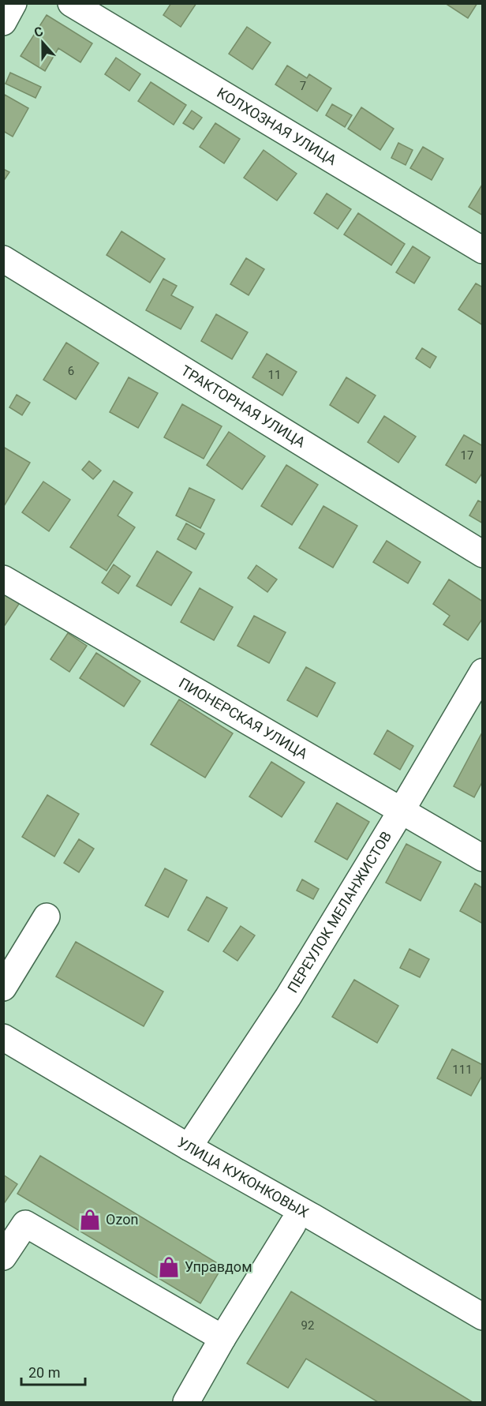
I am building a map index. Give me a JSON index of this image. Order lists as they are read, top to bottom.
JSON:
{
  "streets": {
    "street": [
      "КОЛХОЗНАЯ УЛИЦА",
      "ТРАКТОРНАЯ УЛИЦА",
      "ПИОНЕРСКАЯ УЛИЦА",
      "ПЕРЕУЛОК МЕЛАНЖИСТОВ",
      "УЛИЦА КУКОНКОВЫХ"
    ]
  },
  "crossings": [
    ["ПИОНЕРСКАЯ УЛИЦА", "ПЕРЕУЛОК МЕЛАНЖИСТОВ"],
    ["ПЕРЕУЛОК МЕЛАНЖИСТОВ", "УЛИЦА КУКОНКОВЫХ"]
  ],
  "places": {
    "shop": ["Ozon", "Управдом"]
  },
  "house_numbers": [
    "7",
    "6",
    "11",
    "17",
    "111",
    "92"
  ],
  "scale_bar": "20 m",
  "north": "top"
}
